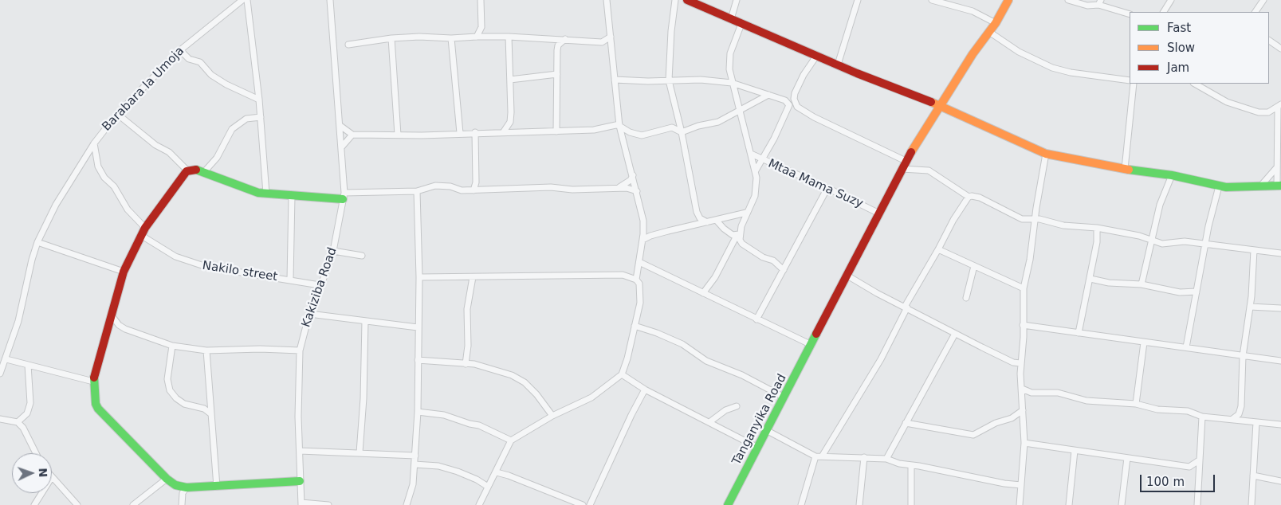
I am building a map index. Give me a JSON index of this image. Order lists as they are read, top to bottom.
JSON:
{
  "streets": {
    "street": [
      "Barabara la Umoja",
      "Mtaa Mama Suzy",
      "Nakilo street",
      "Kakiziba Road",
      "Tanganyika Road"
    ]
  },
  "crossings": [
    ["Mtaa Mama Suzy", "Tanganyika Road"],
    ["Nakilo street", "Kakiziba Road"]
  ],
  "legend": ["Fast", "Slow", "Jam"],
  "scale_bar": "100 m",
  "north": "right"
}
